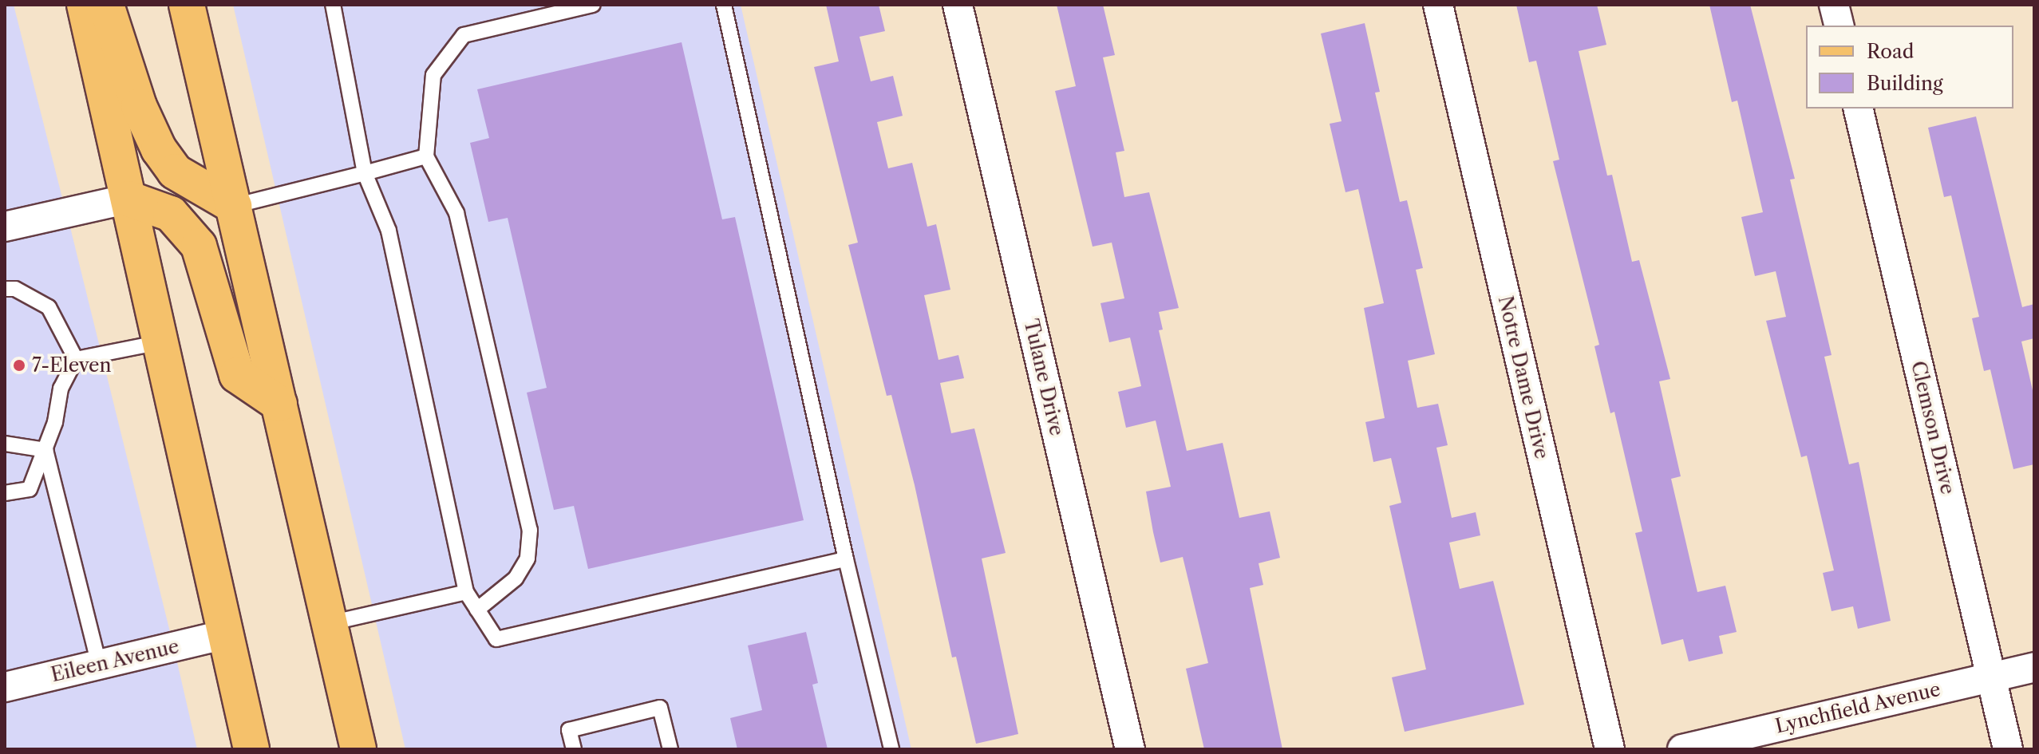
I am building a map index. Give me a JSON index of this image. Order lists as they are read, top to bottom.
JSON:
{
  "streets": {
    "street": [
      "Tulane Drive",
      "Notre Dame Drive",
      "Clemson Drive",
      "Eileen Avenue",
      "Lynchfield Avenue"
    ]
  },
  "crossings": [
    ["Clemson Drive", "Lynchfield Avenue"]
  ],
  "places": ["7-Eleven"],
  "legend": ["Road", "Building"]
}
